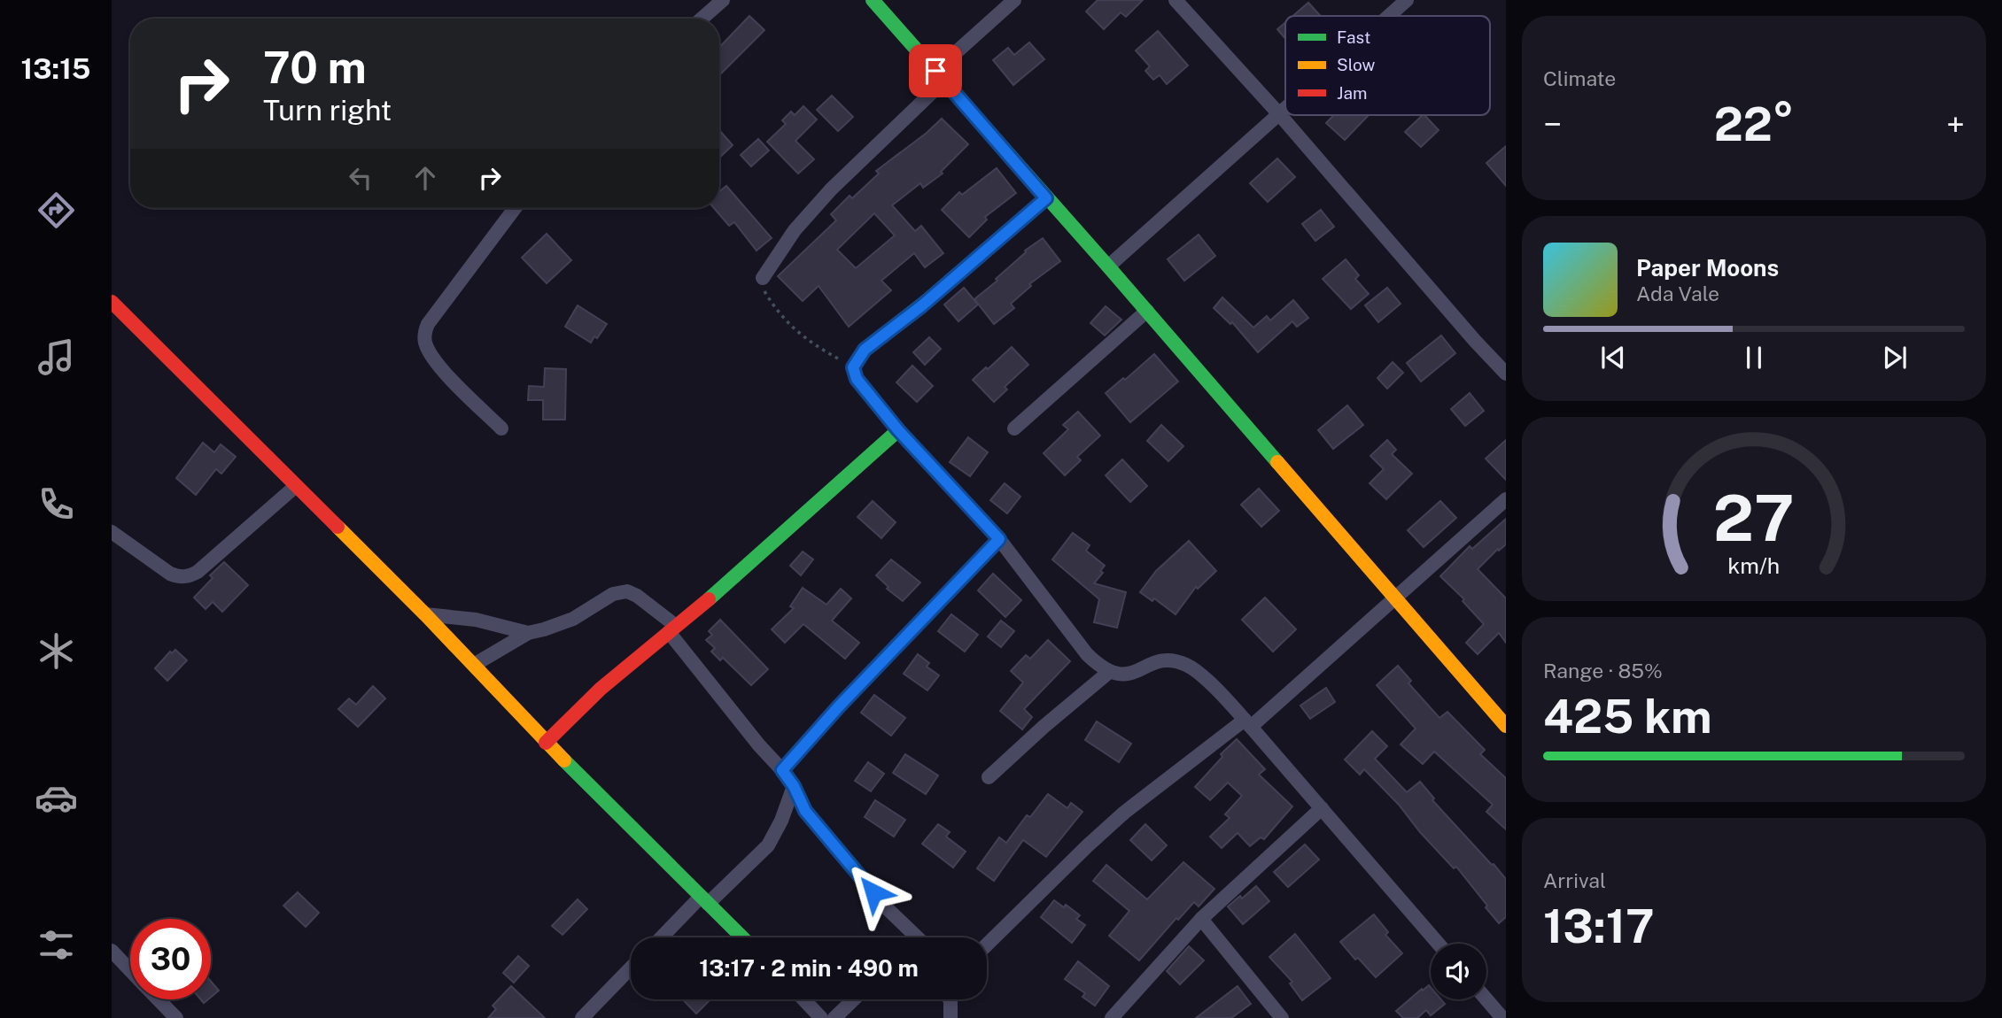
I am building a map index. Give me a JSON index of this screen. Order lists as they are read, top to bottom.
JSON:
{
  "legend": ["Fast", "Slow", "Jam"],
  "page": {
    "tabs": "13:15",
    "tile": [
      "Climate",
      ["Range · 85%", "425 km"],
      ["Arrival", "13:17"]
    ],
    "turn": ["70 m", "Turn right"],
    "heat": ["−", "22°", "+"],
    "song": ["Paper Moons", "Ada Vale"],
    "limit": "30",
    "trip": "13:17 · 2 min · 490 m",
    "gauge": ["27", "km/h"]
  }
}
